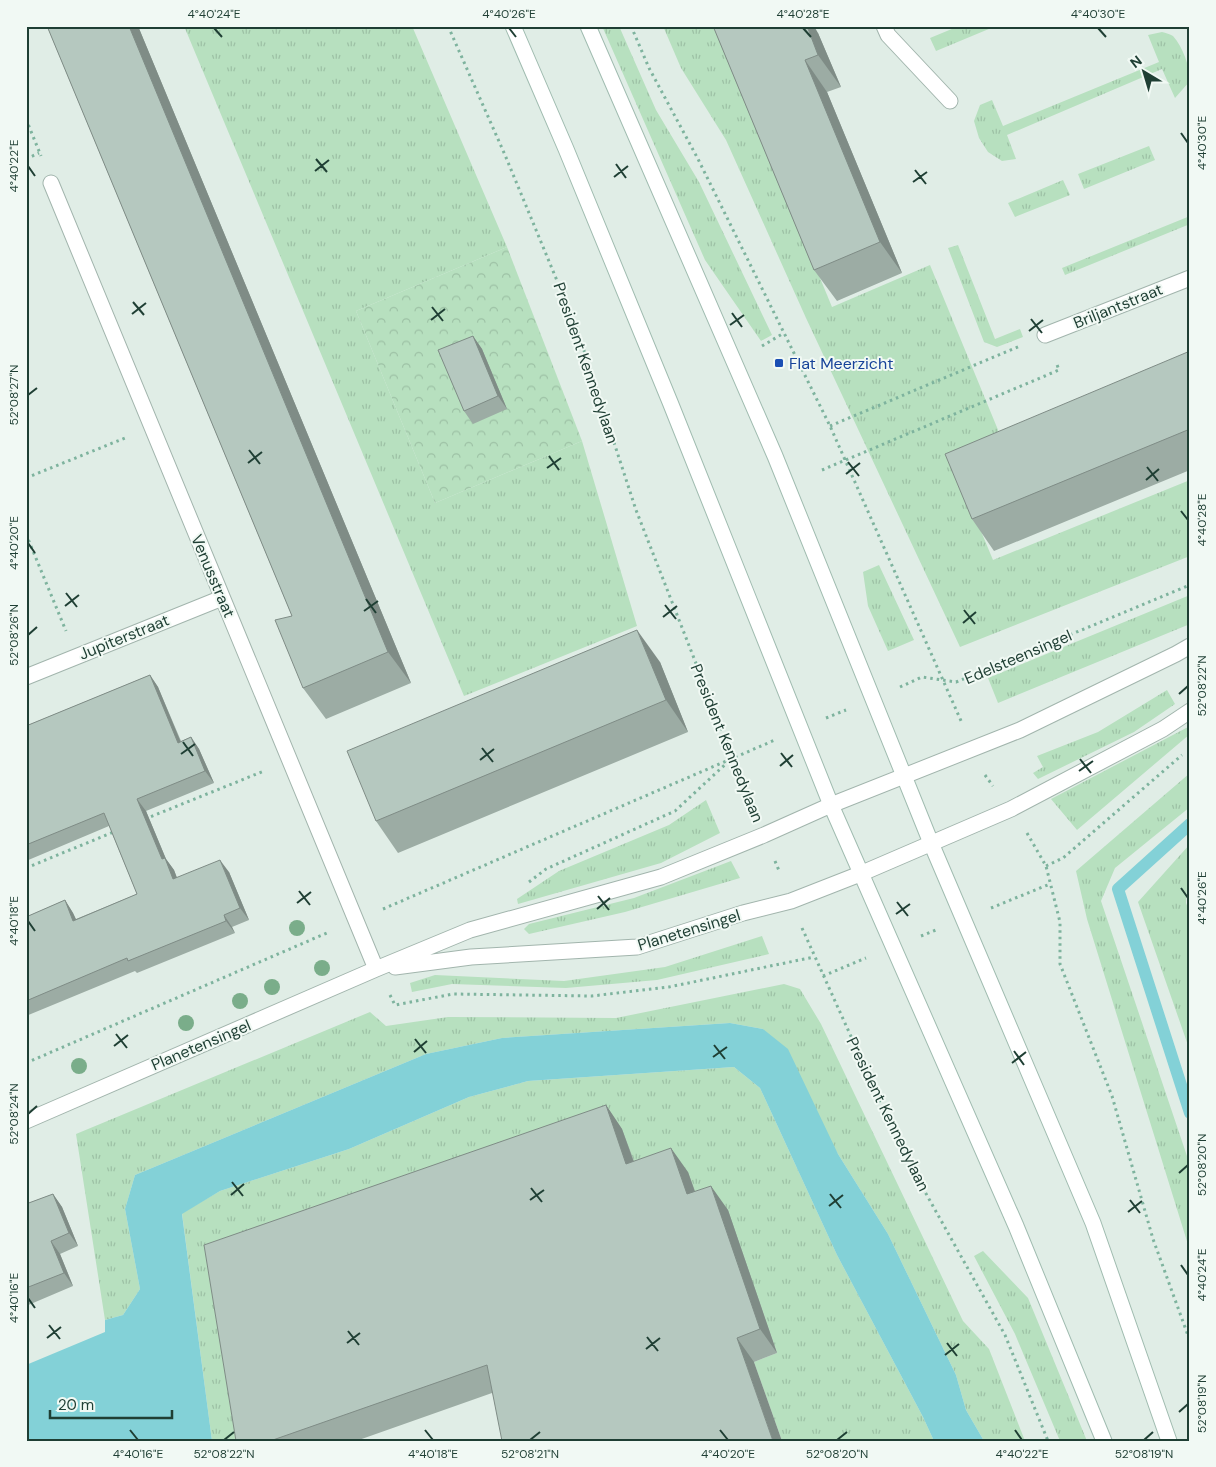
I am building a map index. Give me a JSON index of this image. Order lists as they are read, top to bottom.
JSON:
{
  "streets": {
    "street": [
      "Briljantstraat",
      "Venusstraat",
      "Jupiterstraat",
      "Planetensingel"
    ],
    "path": ["President Kennedylaan", "Edelsteensingel"]
  },
  "crossings": [
    ["President Kennedylaan", "Edelsteensingel"],
    ["President Kennedylaan", "Planetensingel"],
    ["Venusstraat", "Jupiterstraat"],
    ["Venusstraat", "Planetensingel"]
  ],
  "places": {
    "transit": ["Flat Meerzicht"]
  },
  "scale_bar": "20 m",
  "north": "top left",
  "coordinates": [
    "4°40'24\"E",
    "4°40'26\"E",
    "4°40'28\"E",
    "4°40'30\"E",
    "4°40'22\"E",
    "52°08'27\"N",
    "4°40'20\"E",
    "52°08'26\"N",
    "52°08'22\"N",
    "4°40'18\"E",
    "52°08'24\"N",
    "52°08'20\"N",
    "4°40'16\"E",
    "52°08'19\"N",
    "52°08'21\"N"
  ]
}
